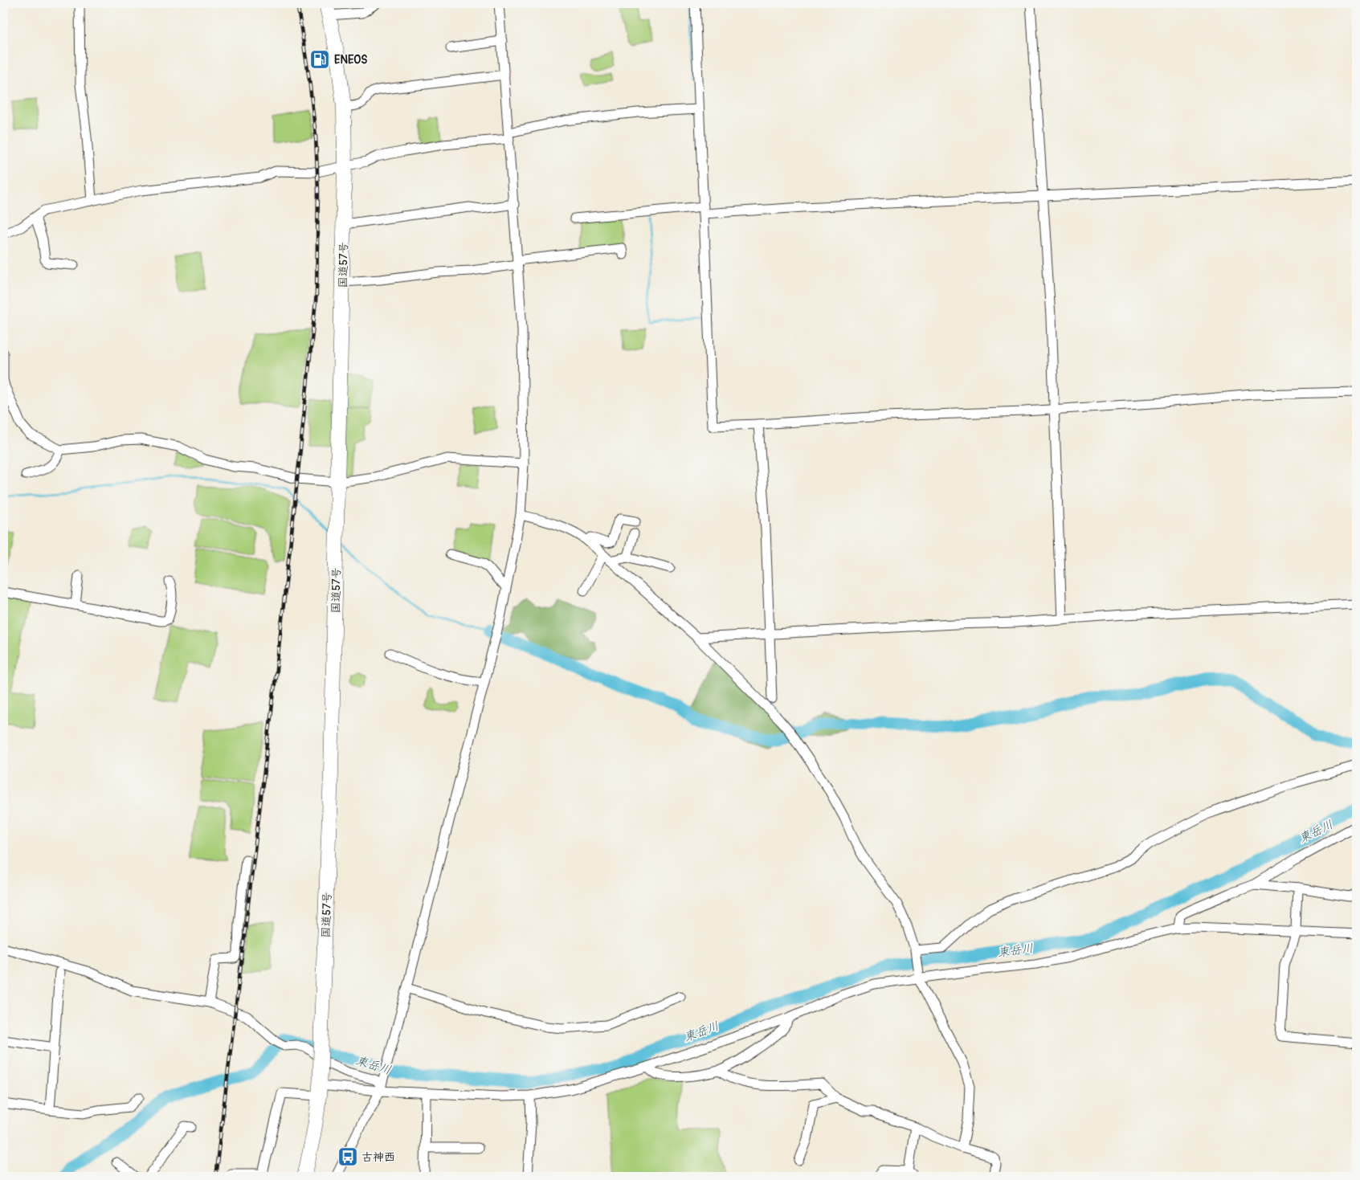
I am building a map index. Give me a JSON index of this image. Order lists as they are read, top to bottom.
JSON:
{
  "streets": {
    "highway": ["国道57号"]
  },
  "water": ["東岳川"],
  "places": {
    "fuel station": ["ENEOS"],
    "bus stop": ["古神西"]
  }
}
